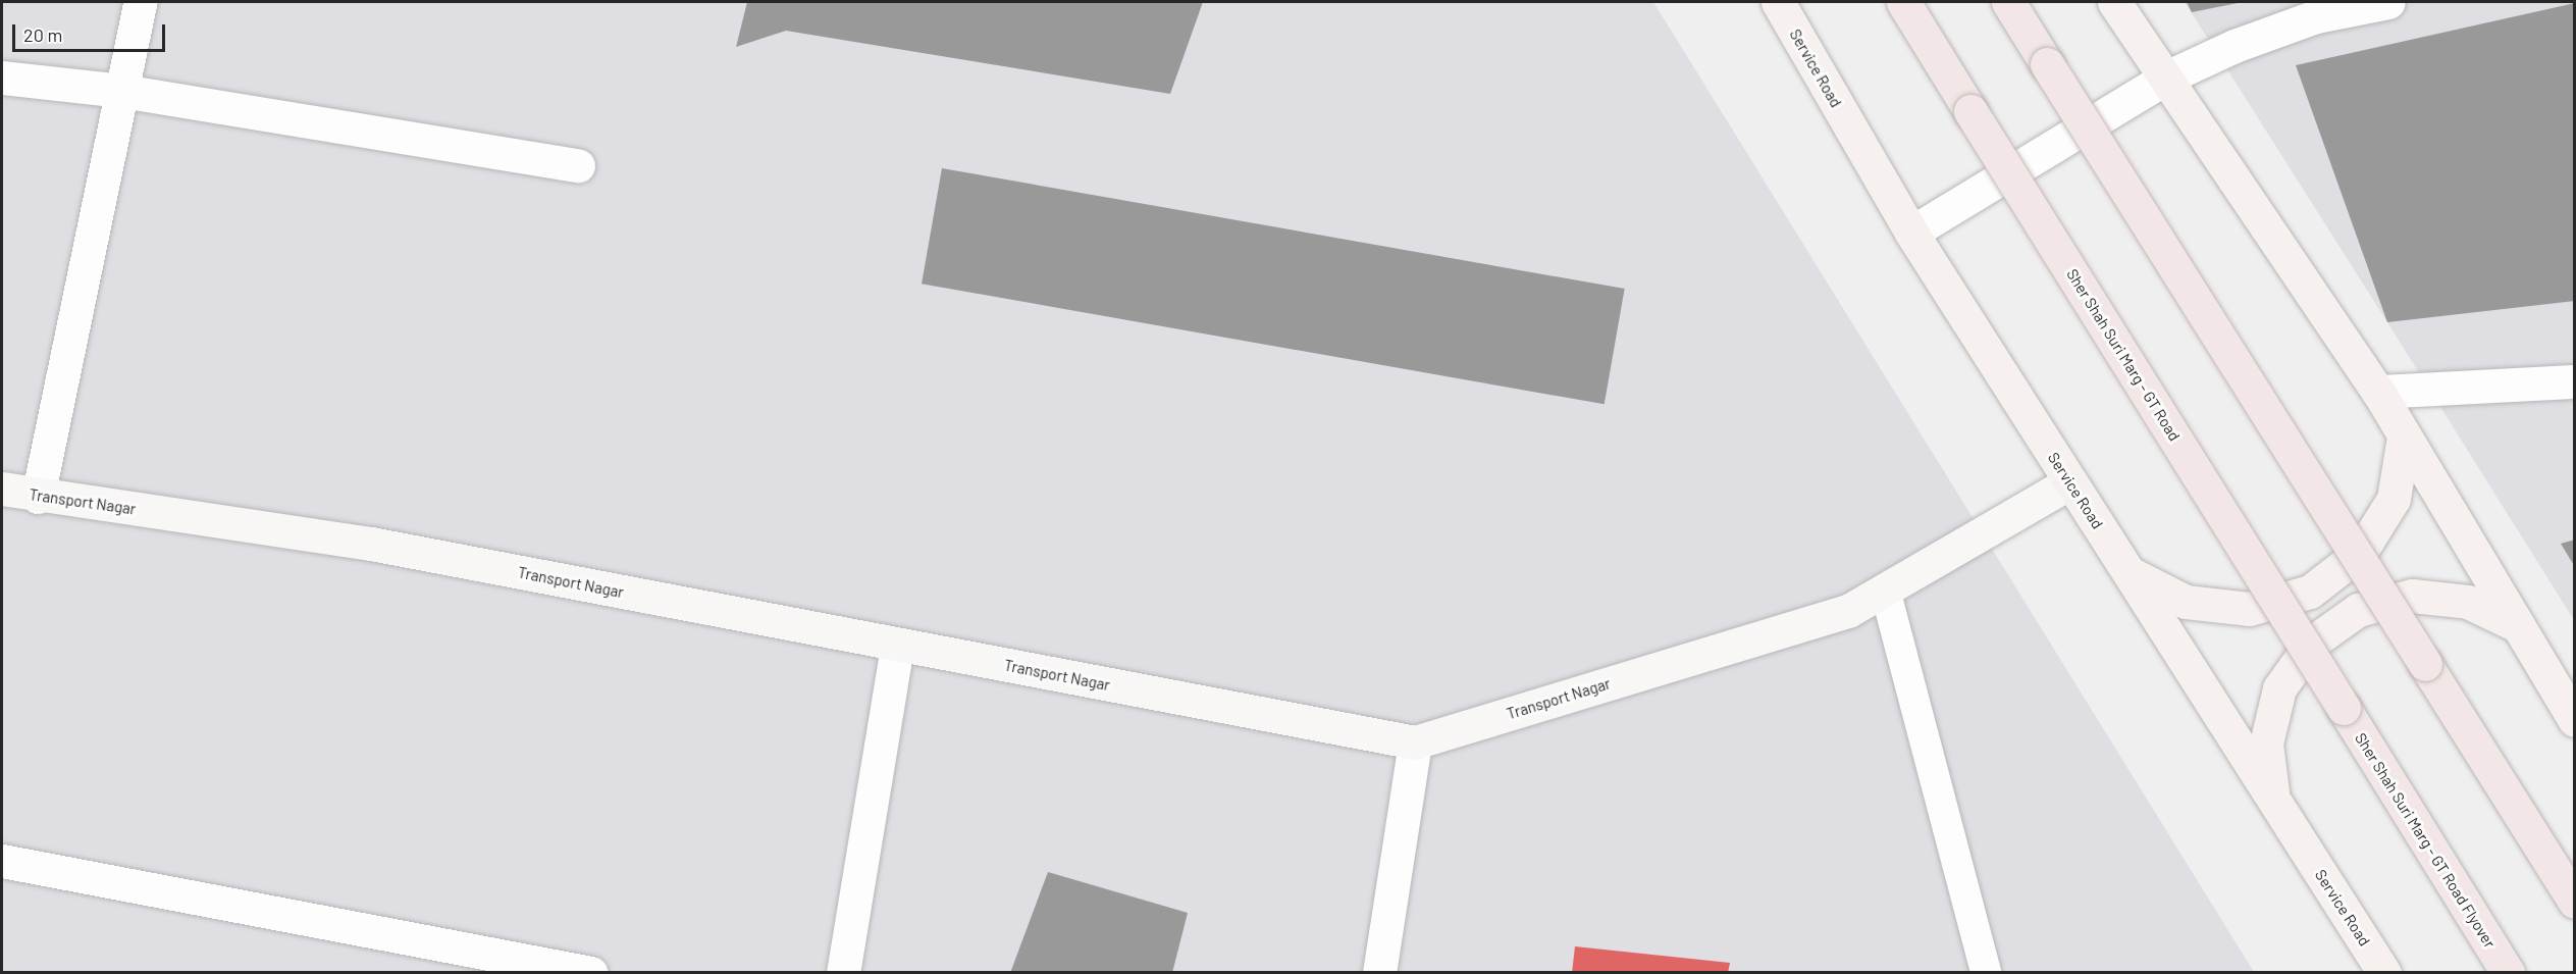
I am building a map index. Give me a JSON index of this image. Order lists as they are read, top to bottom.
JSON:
{
  "streets": {
    "highway": ["Sher Shah Suri Marg - GT Road", "Sher Shah Suri Marg - GT Road Flyover"],
    "main road": ["Service Road"],
    "street": ["Transport Nagar"]
  },
  "crossings": [
    ["Service Road", "Transport Nagar"],
    ["Sher Shah Suri Marg - GT Road", "Sher Shah Suri Marg - GT Road Flyover"]
  ],
  "scale_bar": "20 m"
}
